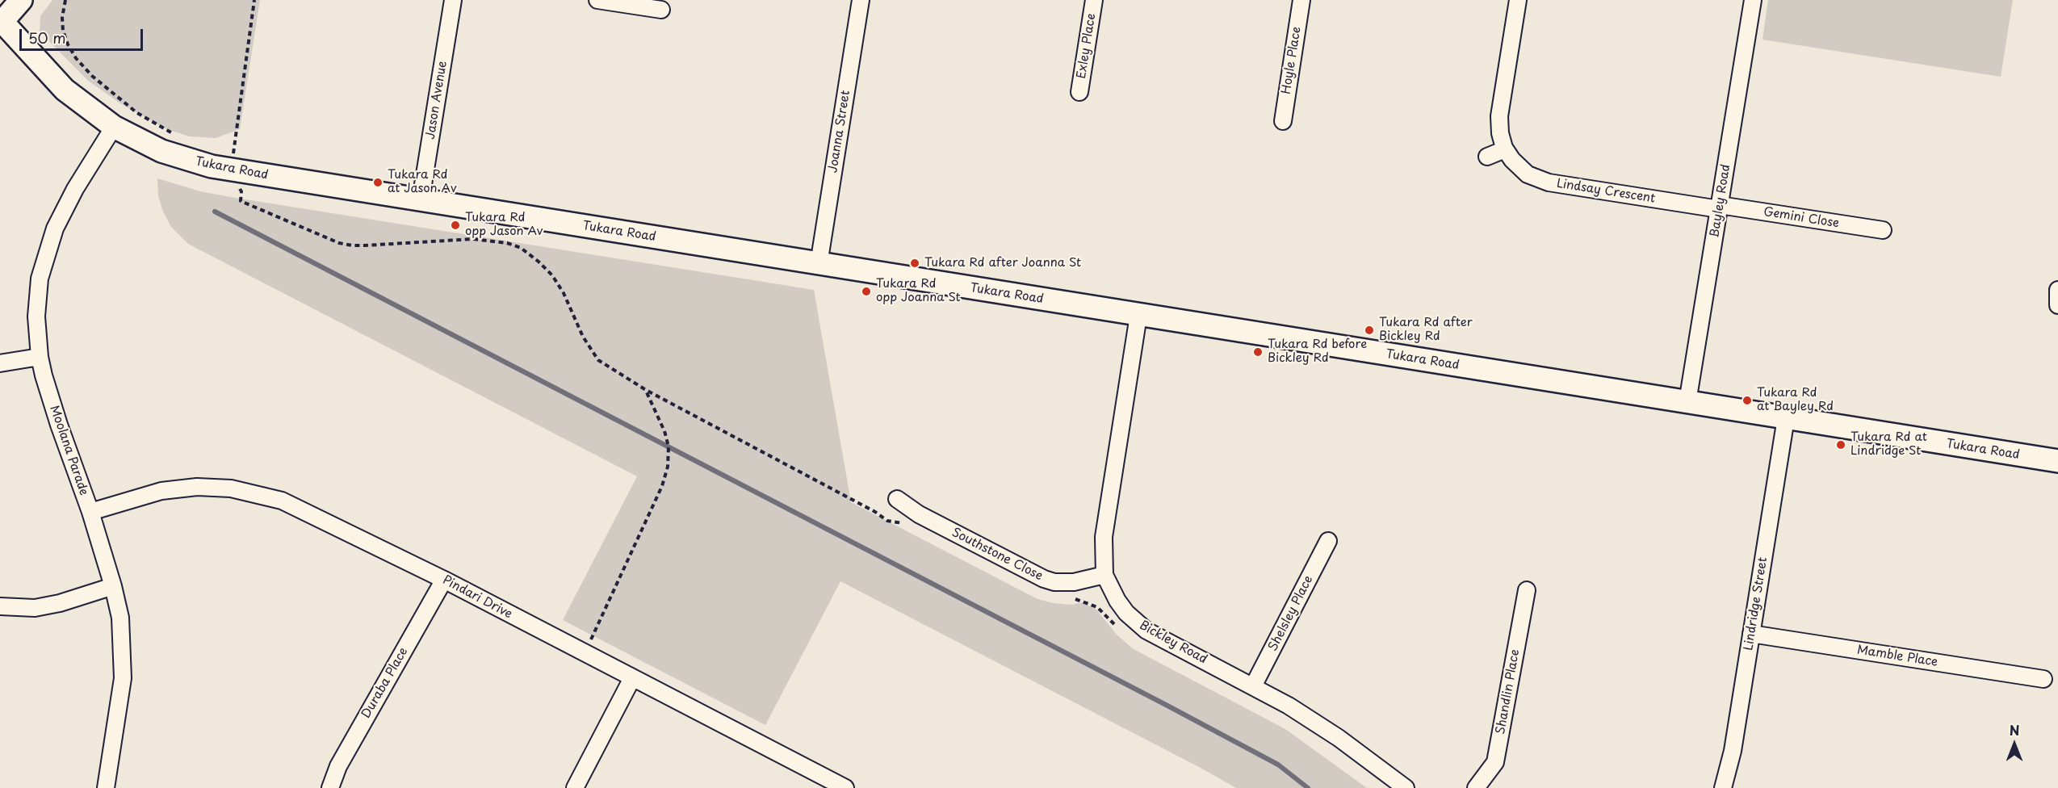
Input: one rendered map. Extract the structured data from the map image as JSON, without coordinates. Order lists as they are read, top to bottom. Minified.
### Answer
{"streets":{"street":["Exley Place","Hoyle Place","Jason Avenue","Joanna Street","Tukara Road","Lindsay Crescent","Bayley Road","Gemini Close","Moolana Parade","Southstone Close","Pindari Drive","Lindridge Street","Shelsley Place","Bickley Road","Mamble Place","Duraba Place","Shandlin Place"]},"crossings":[["Jason Avenue","Tukara Road"],["Joanna Street","Tukara Road"],["Tukara Road","Bayley Road"],["Tukara Road","Moolana Parade"],["Tukara Road","Lindridge Street"],["Tukara Road","Bickley Road"],["Lindsay Crescent","Bayley Road"],["Lindsay Crescent","Gemini Close"],["Bayley Road","Gemini Close"],["Moolana Parade","Pindari Drive"],["Southstone Close","Bickley Road"],["Pindari Drive","Duraba Place"],["Lindridge Street","Mamble Place"],["Shelsley Place","Bickley Road"]],"places":["Tukara Rd at Jason Av","Tukara Rd opp Jason Av","Tukara Rd after Joanna St","Tukara Rd opp Joanna St","Tukara Rd after Bickley Rd","Tukara Rd before Bickley Rd","Tukara Rd at Bayley Rd","Tukara Rd at Lindridge St"],"scale_bar":"50 m","north":"top"}
